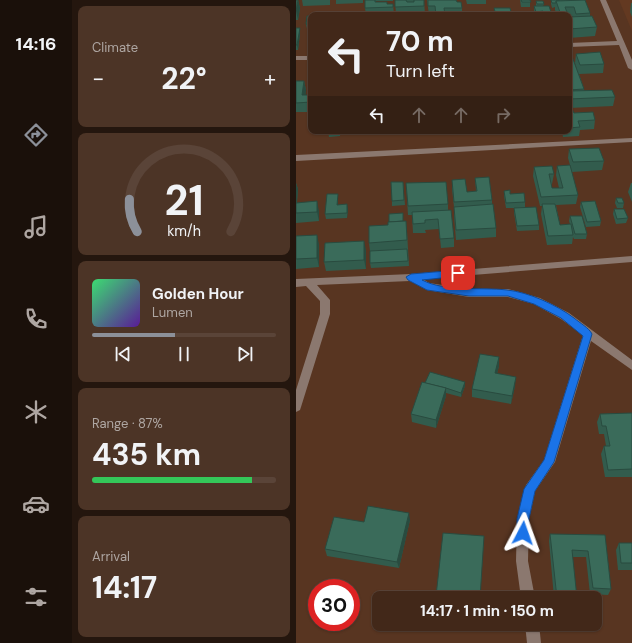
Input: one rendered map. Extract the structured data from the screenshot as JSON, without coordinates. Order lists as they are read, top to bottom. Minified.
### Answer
{"page":{"tabs":"14:16","tile":["Climate",["Range · 87%","435 km"],["Arrival","14:17"]],"turn":["70 m","Turn left"],"heat":["−","22°","+"],"song":["Golden Hour","Lumen"],"limit":"30","trip":"14:17 · 1 min · 150 m","gauge":["21","km/h"]}}
